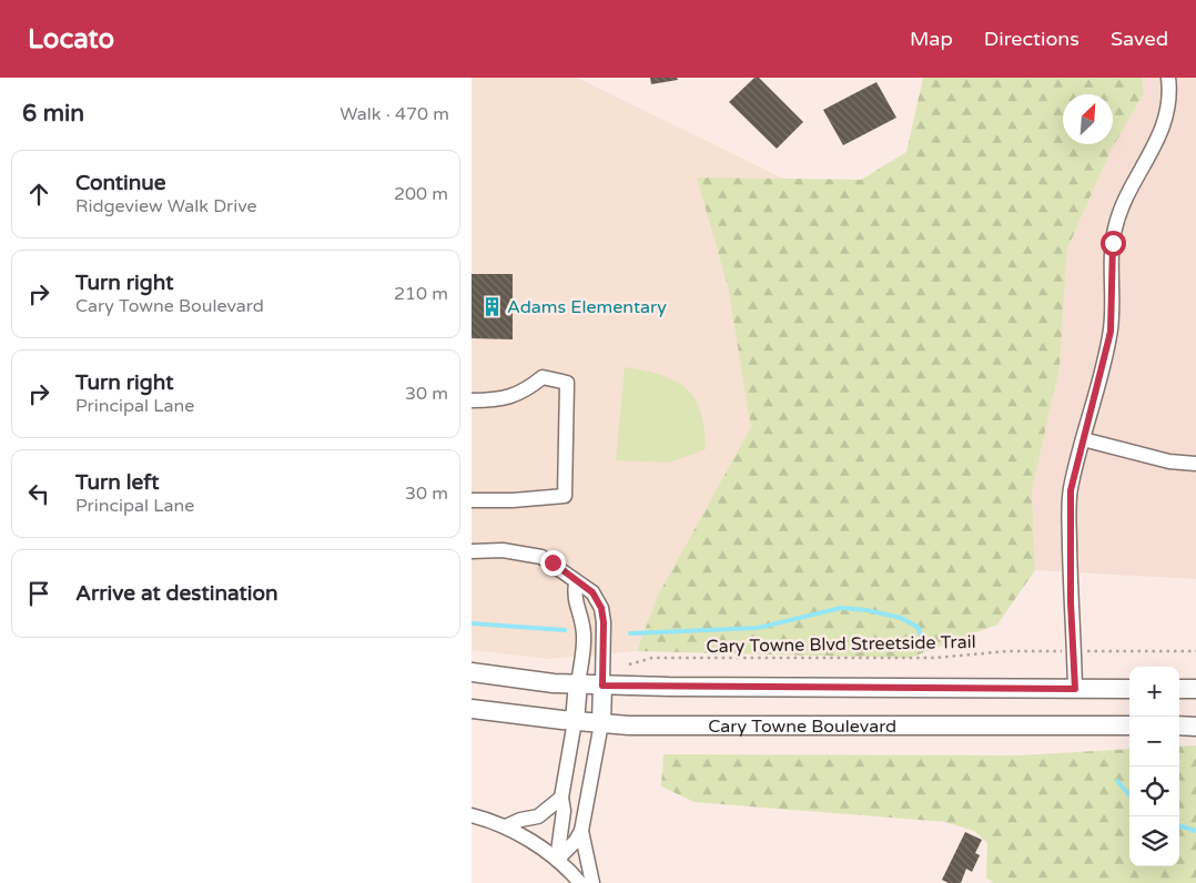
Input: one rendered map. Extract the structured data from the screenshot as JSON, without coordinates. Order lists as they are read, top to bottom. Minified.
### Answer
{"streets":{"main road":["Cary Towne Boulevard"],"path":["Cary Towne Blvd Streetside Trail"]},"places":{"building":["Adams Elementary"]},"north":"top right","page":{"header":"Locato","nav":["Map","Directions","Saved"],"heading":["6 min","Walk · 470 m"],"list":[["Continue","Ridgeview Walk Drive","200 m"],["Turn right","Cary Towne Boulevard","210 m"],["Turn right","Principal Lane","30 m"],["Turn left","Principal Lane","30 m"],"Arrive at destination"],"map_buttons":["+","−"]}}
